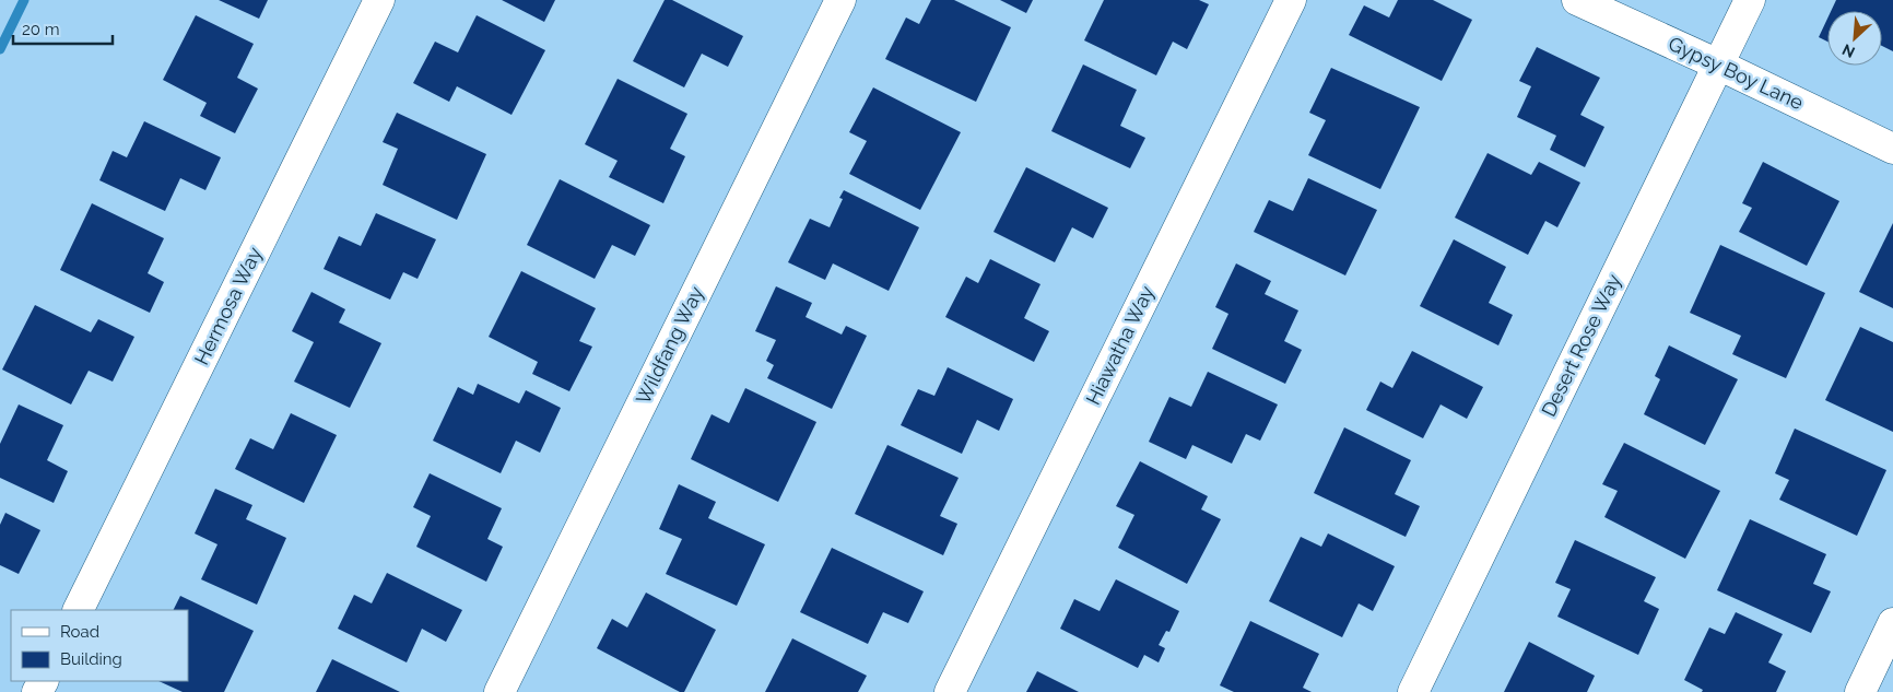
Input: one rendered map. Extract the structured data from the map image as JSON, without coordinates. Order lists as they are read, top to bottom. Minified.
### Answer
{"streets":{"street":["Gypsy Boy Lane","Hermosa Way","Wildfang Way","Hiawatha Way","Desert Rose Way"]},"crossings":[["Gypsy Boy Lane","Desert Rose Way"]],"legend":["Road","Building"],"scale_bar":"20 m","north":"bottom left"}
